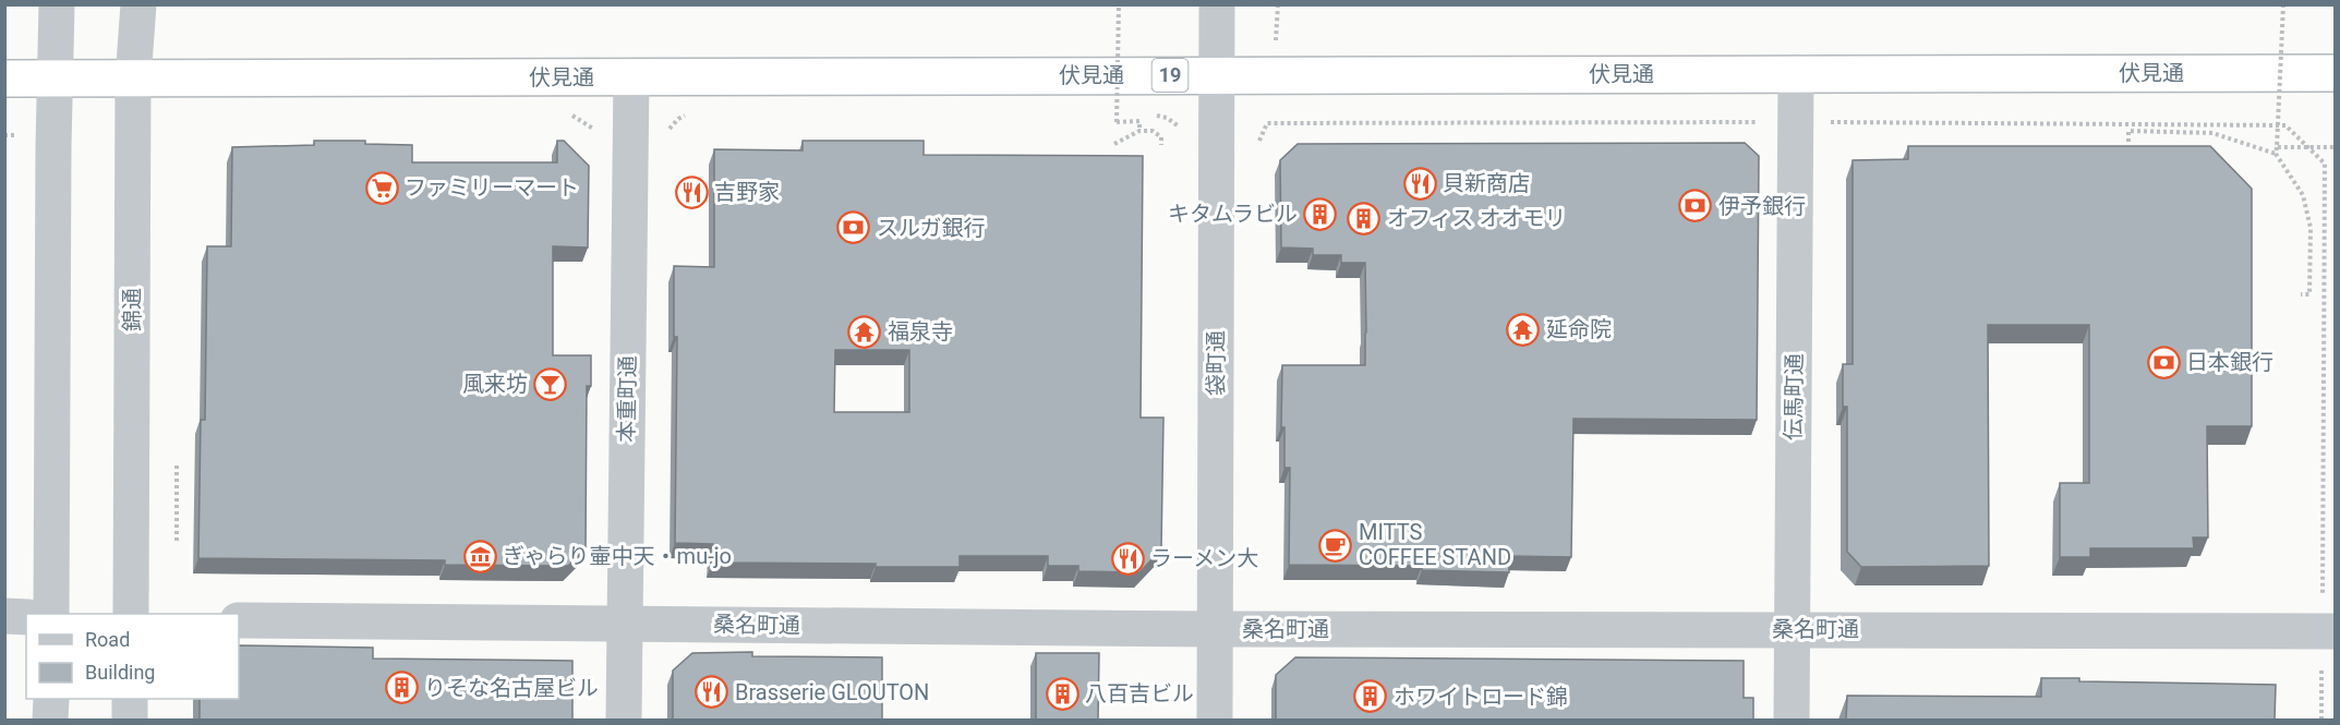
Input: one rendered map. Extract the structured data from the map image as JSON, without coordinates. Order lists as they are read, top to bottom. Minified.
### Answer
{"streets":{"highway":["伏見通","19"],"street":["錦通","袋町通","伝馬町通","本重町通","桑名町通"]},"crossings":[["伏見通","錦通"],["伏見通","袋町通"],["伏見通","伝馬町通"],["伏見通","本重町通"],["袋町通","桑名町通"],["伝馬町通","桑名町通"],["本重町通","桑名町通"]],"places":{"restaurant":["貝新商店","吉野家","ラーメン大","Brasserie GLOUTON"],"supermarket":["ファミリーマート"],"bank":["伊予銀行","スルガ銀行","日本銀行"],"building":["キタムラビル","オフィス オオモリ","りそな名古屋ビル","八百吉ビル","ホワイトロード錦"],"temple":["延命院","福泉寺"],"bar":["風来坊"],"cafe":["MITTS COFFEE STAND"],"museum":["ぎゃらり壷中天・mu-jo"]},"legend":["Road","Building"]}
